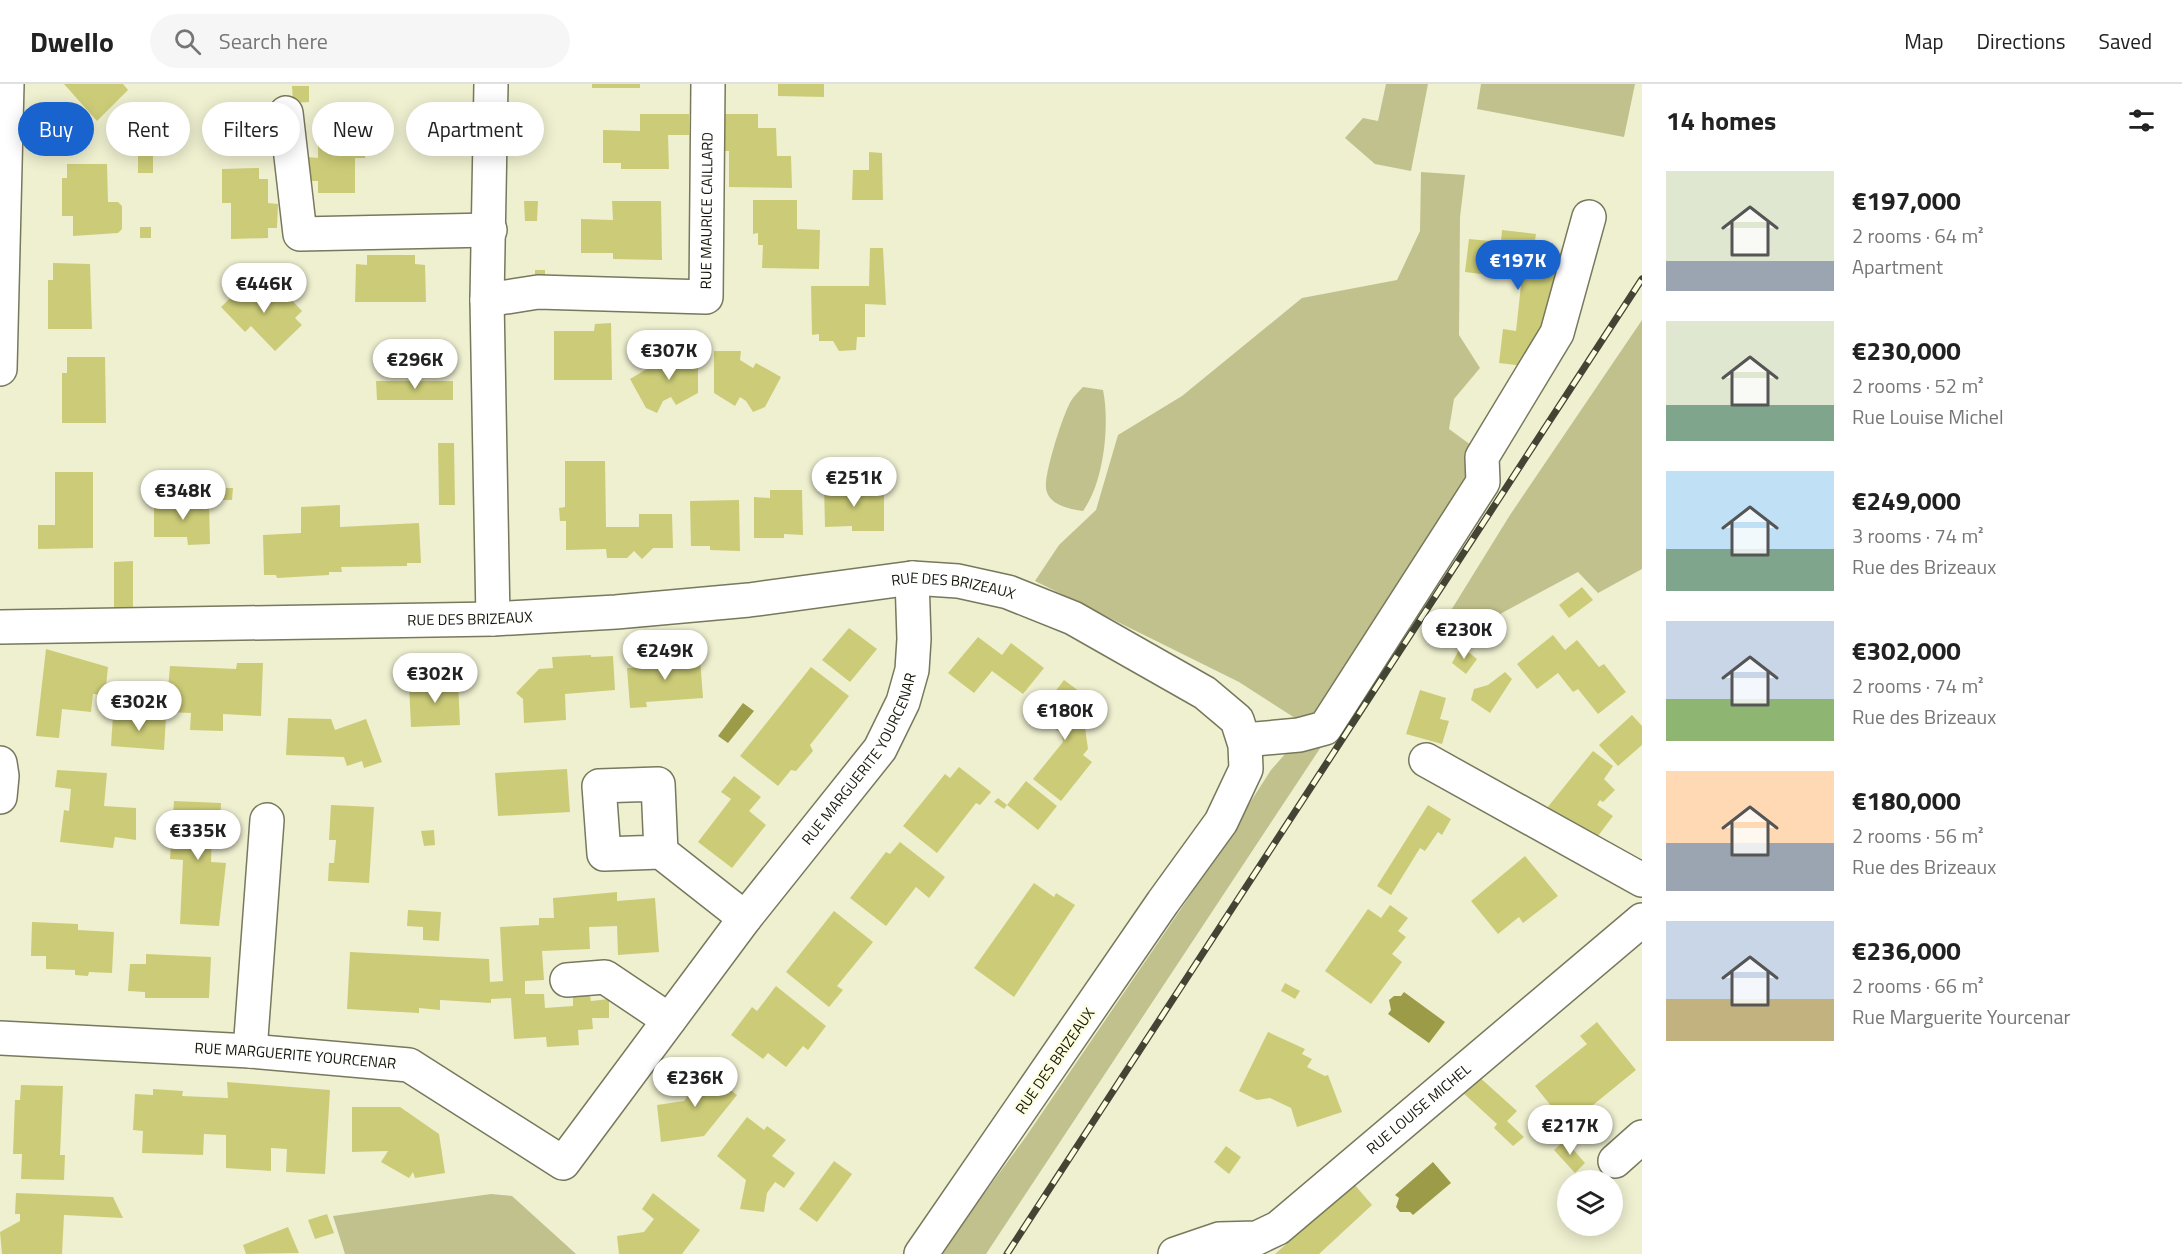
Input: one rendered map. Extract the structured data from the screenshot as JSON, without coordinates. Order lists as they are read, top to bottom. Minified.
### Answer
{"streets":{"street":["RUE MAURICE CAILLARD","RUE DES BRIZEAUX","RUE MARGUERITE YOURCENAR","RUE LOUISE MICHEL"]},"crossings":[["RUE DES BRIZEAUX","RUE MARGUERITE YOURCENAR"]],"page":{"header":"Dwello","search":"Search here","nav":["Map","Directions","Saved"],"heading":"14 homes","chip":["Buy","Rent","Filters","New","Apartment"],"list":[{"name":"€197,000","note":"2 rooms · 64 m² · Apartment"},{"name":"€230,000","note":"2 rooms · 52 m² · Rue Louise Michel"},{"name":"€249,000","note":"3 rooms · 74 m² · Rue des Brizeaux"},{"name":"€302,000","note":"2 rooms · 74 m² · Rue des Brizeaux"},{"name":"€180,000","note":"2 rooms · 56 m² · Rue des Brizeaux"},{"name":"€236,000","note":"2 rooms · 66 m² · Rue Marguerite Yourcenar"}],"price":["€197K","€446K","€307K","€296K","€251K","€348K","€230K","€249K","€302K","€302K","€180K","€335K","€236K","€217K"]}}
